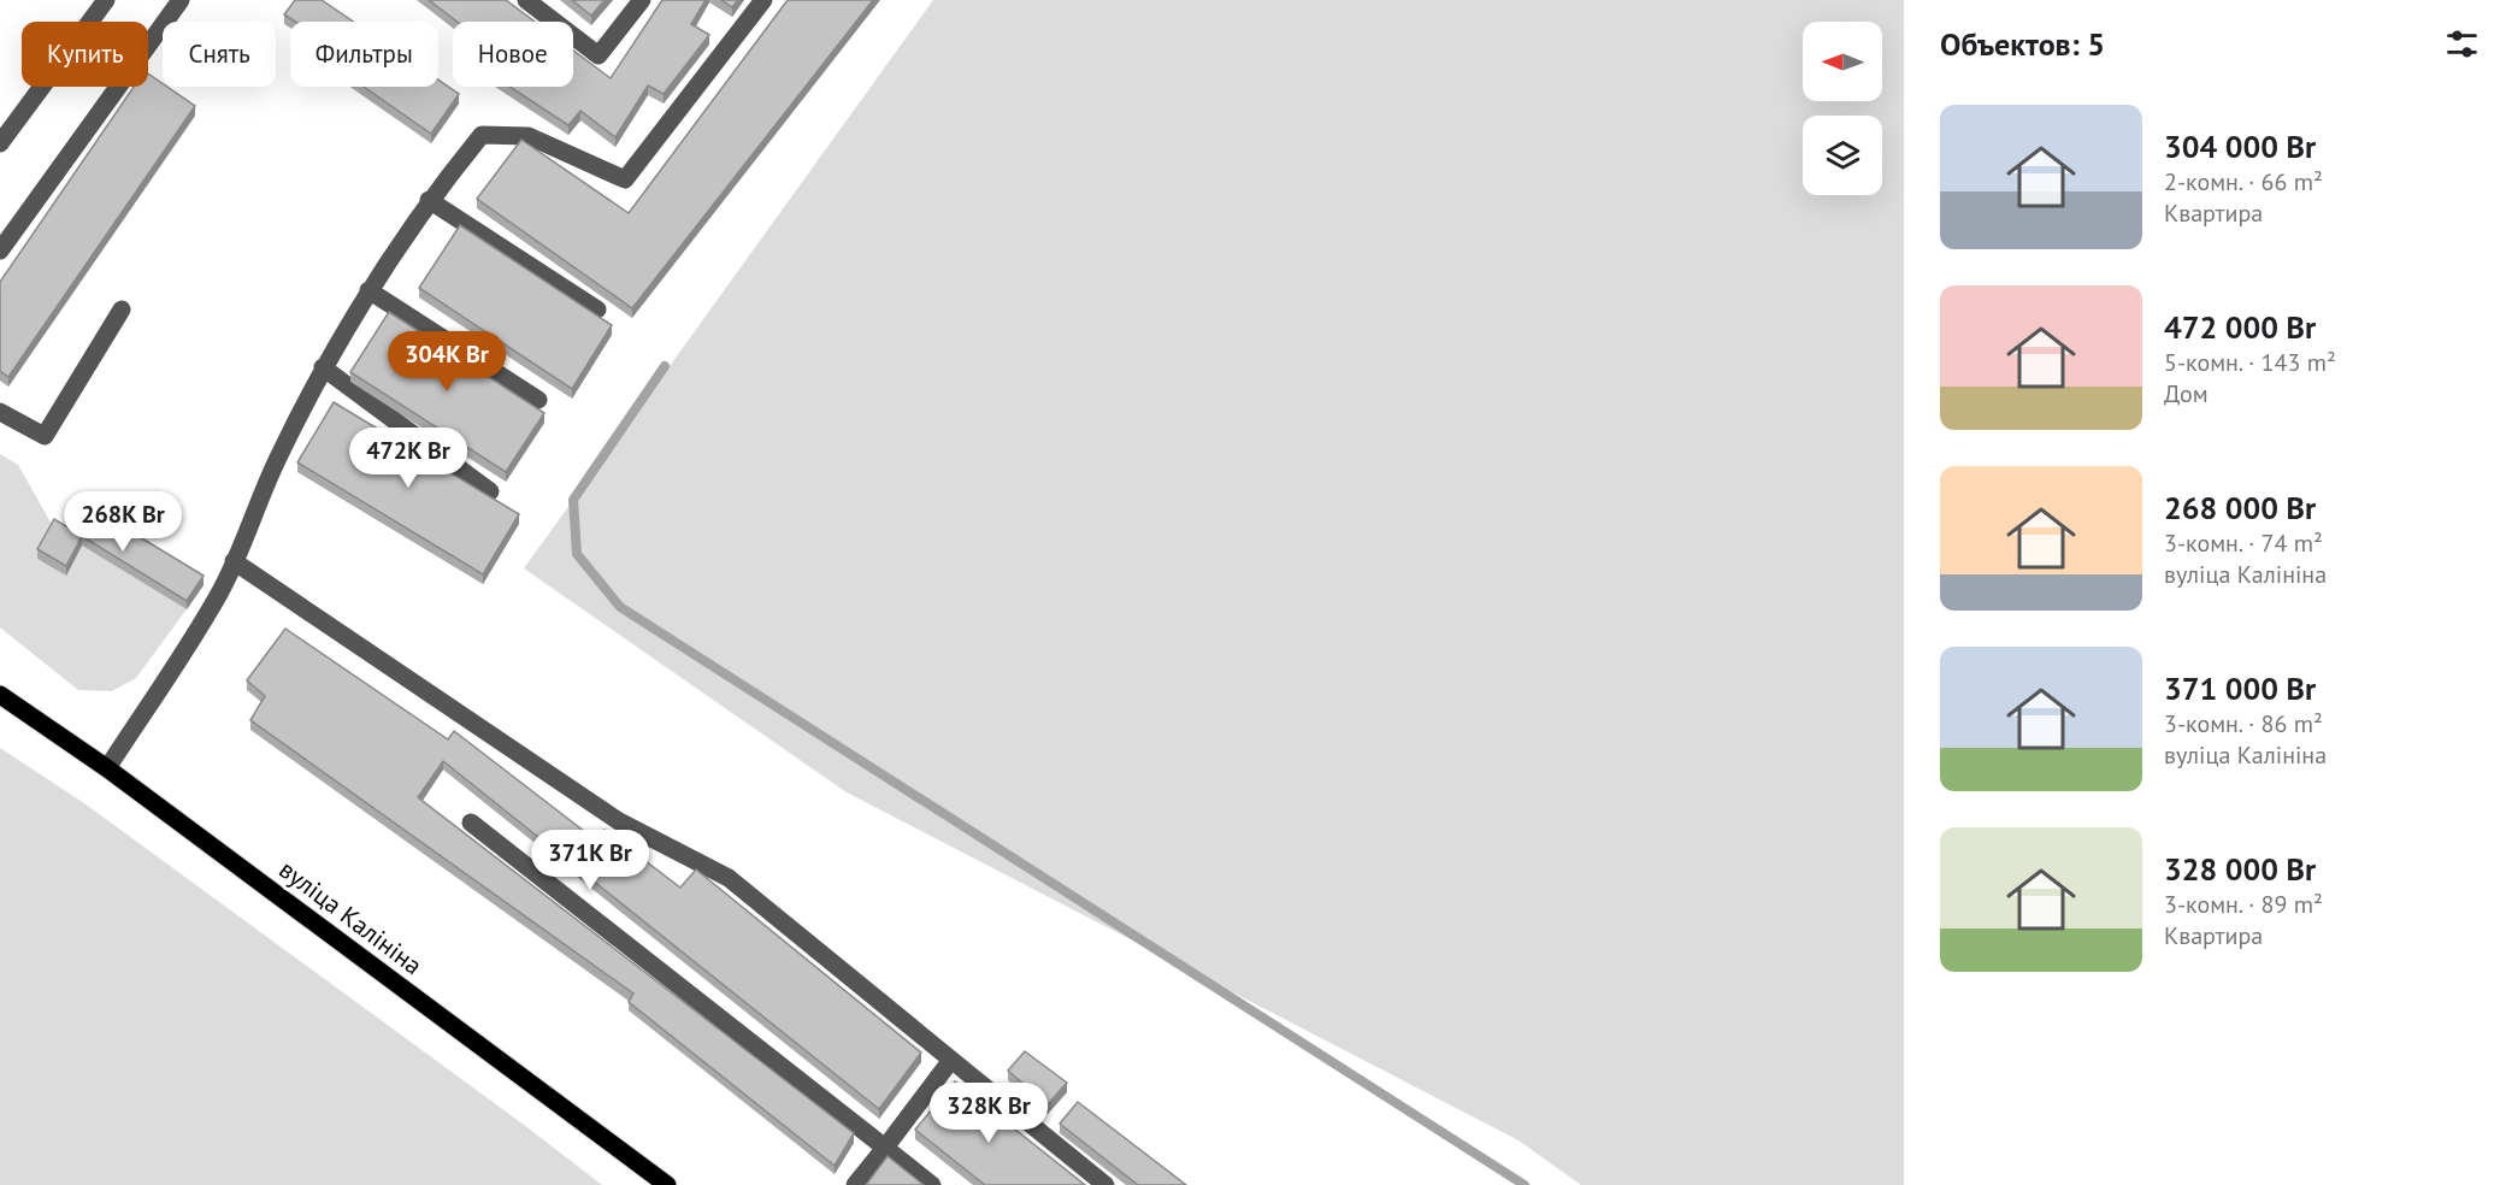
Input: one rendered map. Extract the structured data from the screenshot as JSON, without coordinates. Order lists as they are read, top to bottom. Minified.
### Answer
{"streets":{"main road":["вуліца Калініна"]},"north":"left","page":{"heading":"Объектов: 5","chip":["Купить","Снять","Фильтры","Новое"],"list":[{"name":"304 000 Br","note":"2-комн. · 66 m² · Квартира"},{"name":"472 000 Br","note":"5-комн. · 143 m² · Дом"},{"name":"268 000 Br","note":"3-комн. · 74 m² · вуліца Калініна"},{"name":"371 000 Br","note":"3-комн. · 86 m² · вуліца Калініна"},{"name":"328 000 Br","note":"3-комн. · 89 m² · Квартира"}],"price":["304K Br","472K Br","268K Br","371K Br","328K Br"]}}
